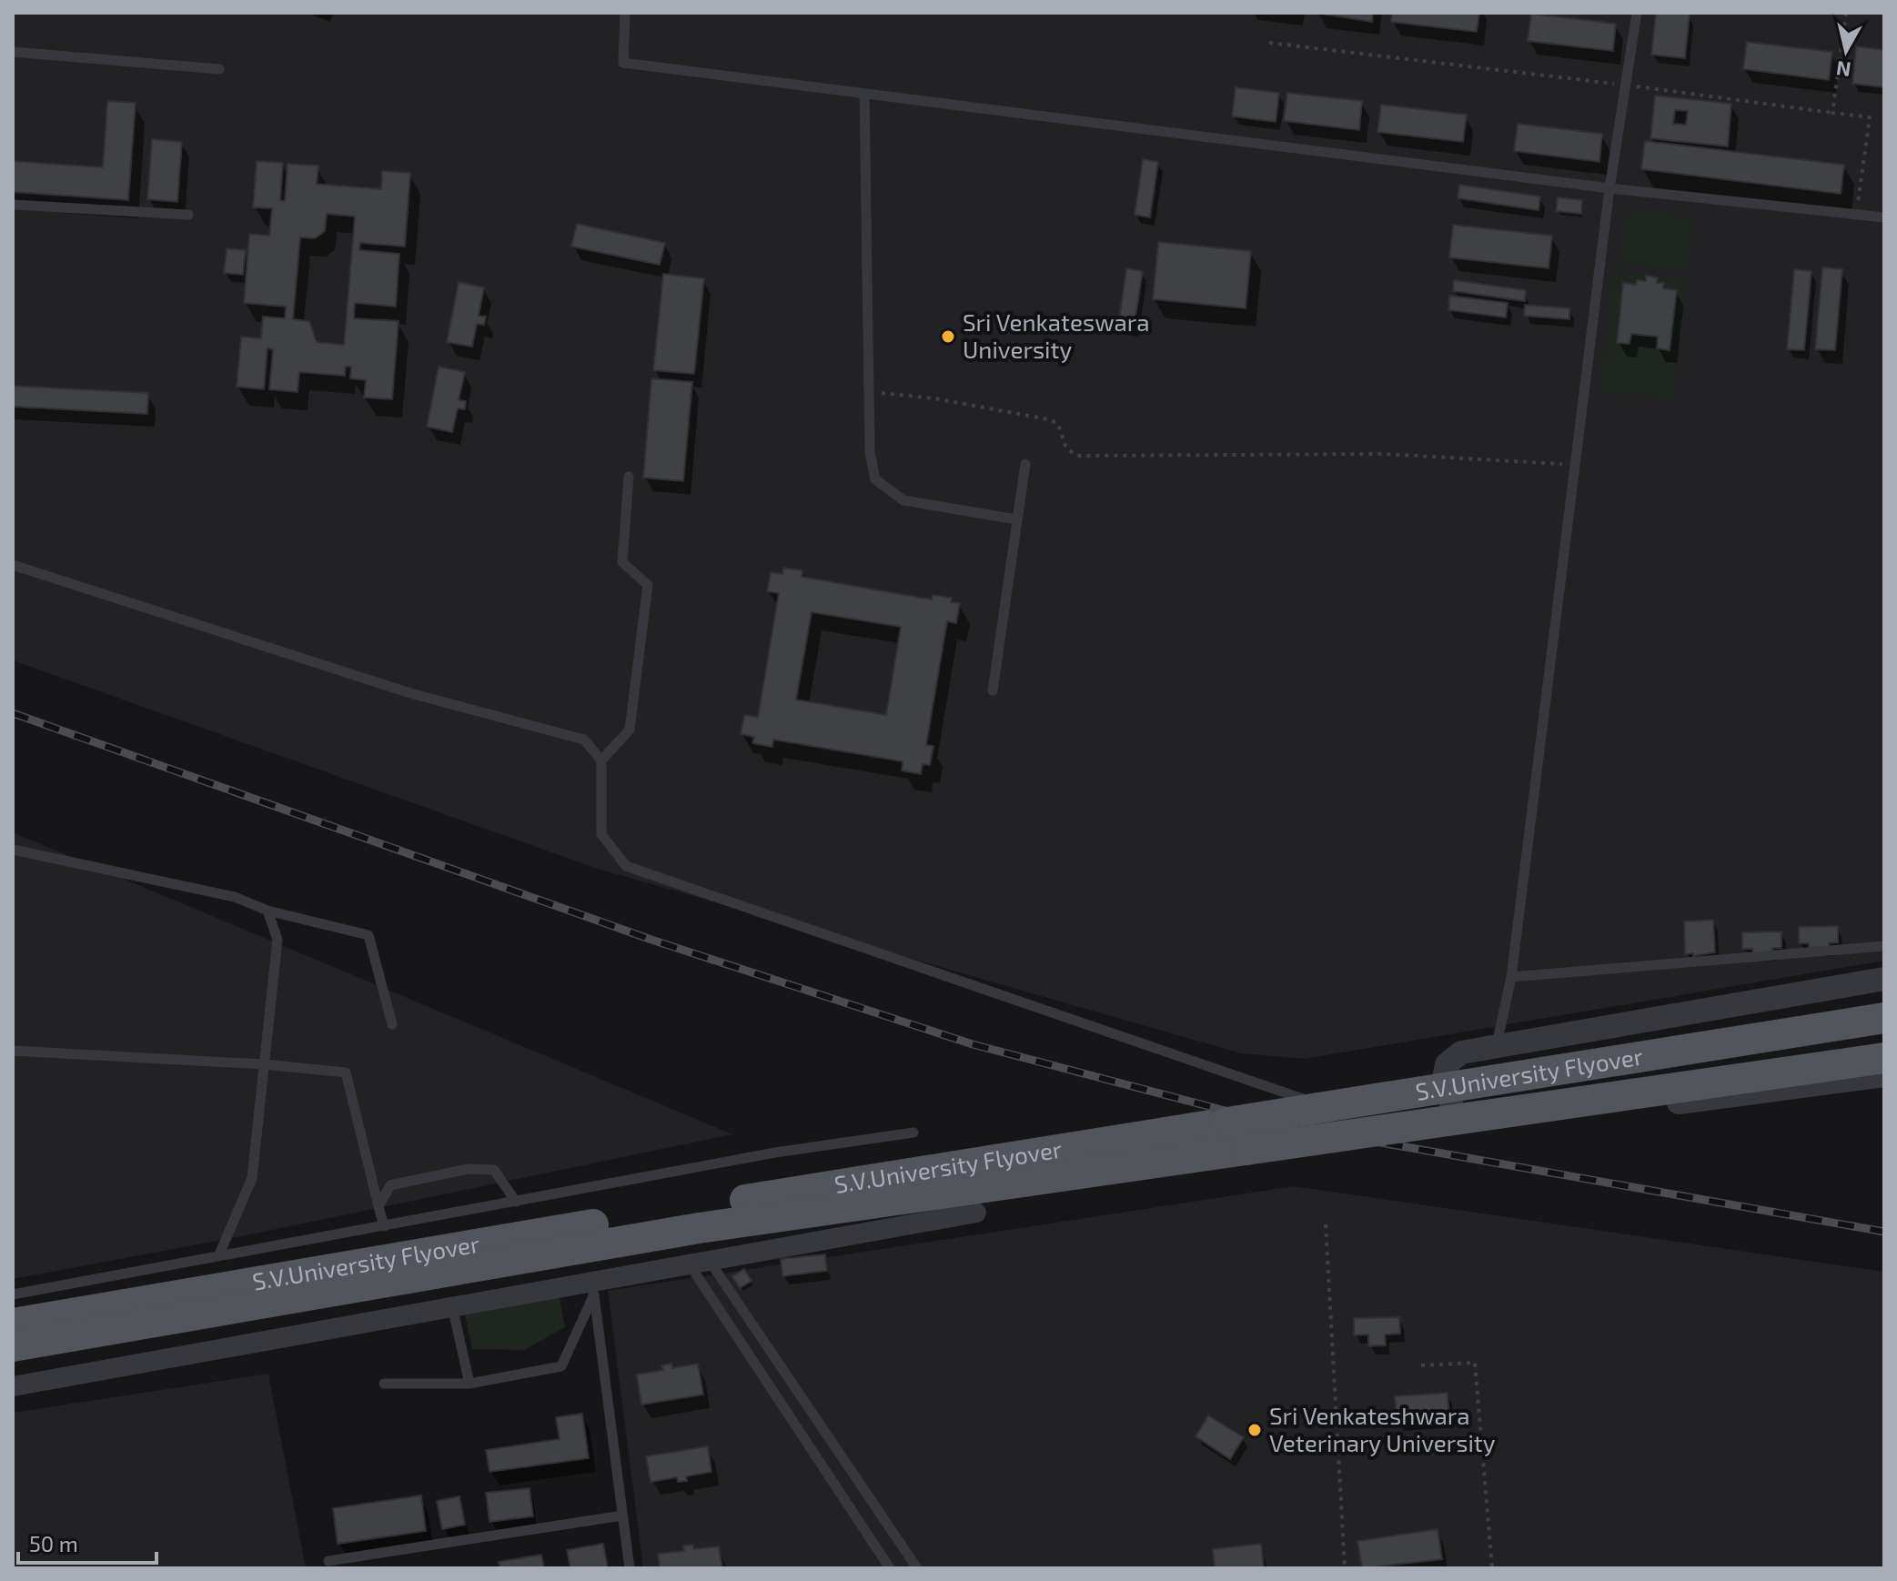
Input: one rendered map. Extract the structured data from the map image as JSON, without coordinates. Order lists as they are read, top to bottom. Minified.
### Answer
{"streets":{"main road":["S.V.University Flyover"]},"places":["Sri Venkateswara University","Sri Venkateshwara Veterinary University"],"scale_bar":"50 m","north":"bottom"}
